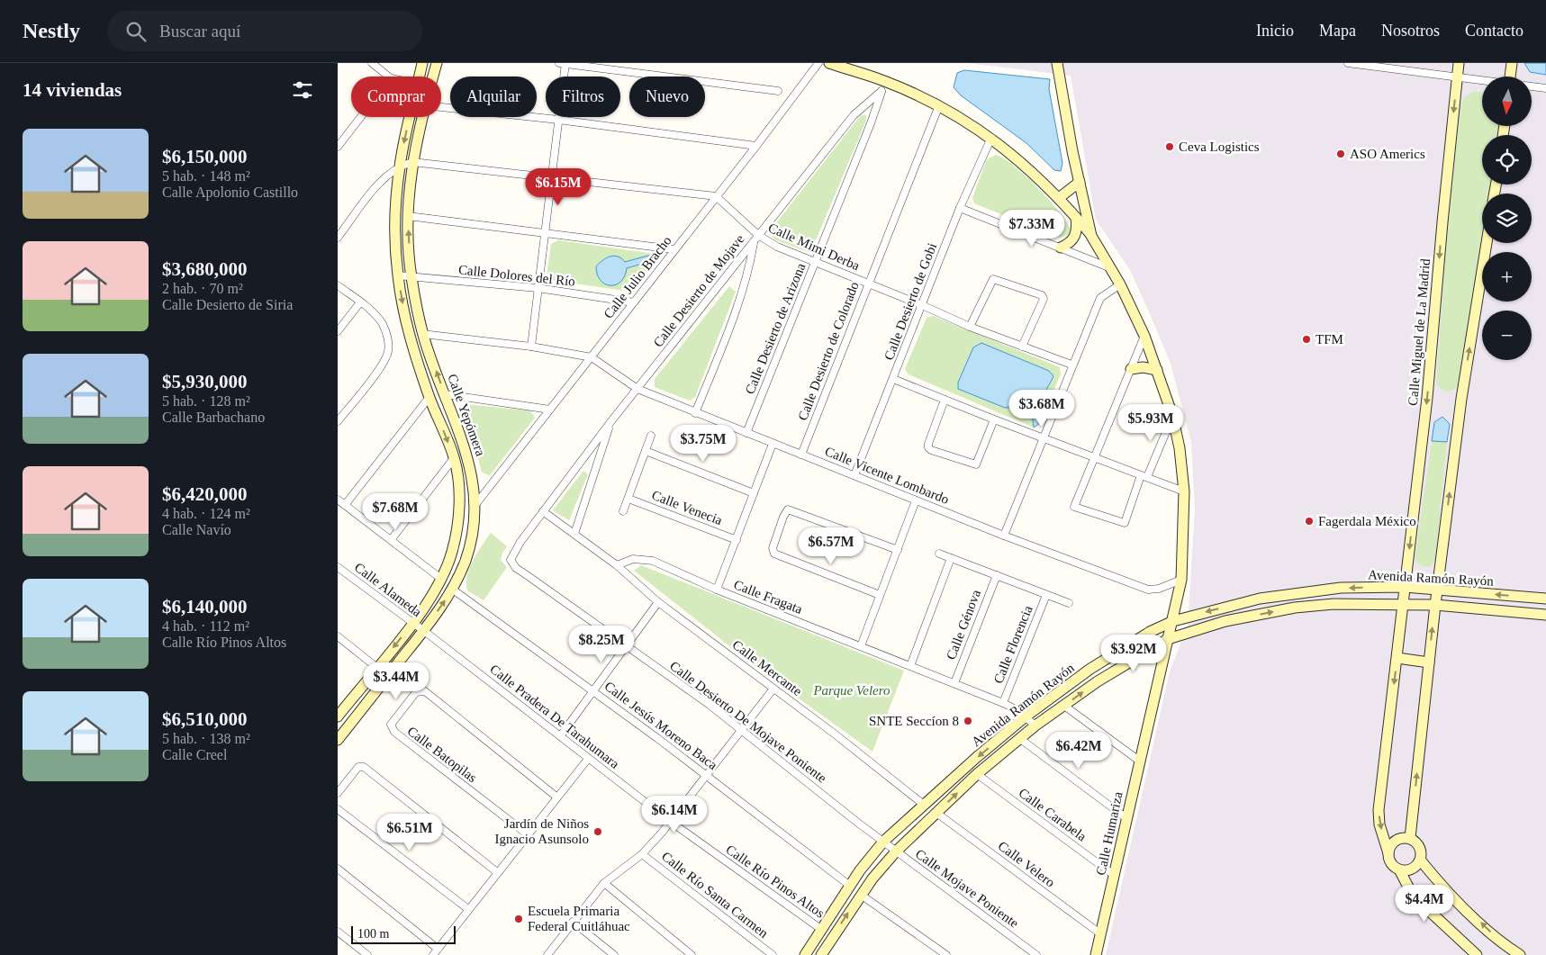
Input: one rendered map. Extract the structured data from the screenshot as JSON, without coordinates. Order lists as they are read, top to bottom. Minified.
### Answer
{"streets":{"street":["Calle Mimi Derba","Calle Dolores del Río","Calle Julio Bracho","Calle Desierto de Mojave","Calle Desierto de Gobi","Calle Desierto de Arizona","Calle Miguel de La Madrid","Calle Desierto de Colorado","Calle Yepómera","Calle Vicente Lombardo","Calle Venecia","Avenida Ramón Rayón","Calle Alameda","Calle Fragata","Calle Génova","Calle Florencia","Calle Mercante","Calle Pradera De Tarahumara","Calle Desierto De Mojave Poniente","Calle Jesús Moreno Baca","Calle Batopilas","Calle Carabela","Calle Humariza","Calle Velero","Calle Río Pinos Altos","Calle Mojave Poniente","Calle Río Santa Carmen"]},"crossings":[["Calle Mimi Derba","Calle Julio Bracho"],["Calle Mimi Derba","Calle Desierto de Mojave"],["Calle Mimi Derba","Calle Desierto de Gobi"],["Calle Mimi Derba","Calle Desierto de Arizona"],["Calle Mimi Derba","Calle Desierto de Colorado"],["Calle Dolores del Río","Calle Julio Bracho"],["Calle Dolores del Río","Calle Yepómera"],["Calle Julio Bracho","Calle Yepómera"],["Calle Julio Bracho","Calle Vicente Lombardo"],["Calle Desierto de Mojave","Calle Desierto de Arizona"],["Calle Desierto de Mojave","Calle Vicente Lombardo"],["Calle Desierto de Mojave","Calle Mercante"],["Calle Desierto de Mojave","Calle Desierto De Mojave Poniente"],["Calle Desierto de Gobi","Calle Vicente Lombardo"],["Calle Desierto de Arizona","Calle Vicente Lombardo"],["Calle Miguel de La Madrid","Avenida Ramón Rayón"],["Calle Desierto de Colorado","Calle Vicente Lombardo"],["Calle Yepómera","Calle Alameda"],["Calle Yepómera","Calle Pradera De Tarahumara"],["Calle Yepómera","Calle Jesús Moreno Baca"],["Calle Vicente Lombardo","Calle Humariza"],["Avenida Ramón Rayón","Calle Fragata"],["Avenida Ramón Rayón","Calle Mercante"],["Avenida Ramón Rayón","Calle Desierto De Mojave Poniente"],["Avenida Ramón Rayón","Calle Jesús Moreno Baca"],["Avenida Ramón Rayón","Calle Carabela"],["Avenida Ramón Rayón","Calle Humariza"],["Avenida Ramón Rayón","Calle Velero"],["Avenida Ramón Rayón","Calle Río Pinos Altos"],["Avenida Ramón Rayón","Calle Mojave Poniente"],["Calle Alameda","Calle Pradera De Tarahumara"],["Calle Fragata","Calle Génova"],["Calle Fragata","Calle Florencia"],["Calle Fragata","Calle Mercante"],["Calle Mercante","Calle Desierto De Mojave Poniente"],["Calle Pradera De Tarahumara","Calle Río Pinos Altos"],["Calle Desierto De Mojave Poniente","Calle Mojave Poniente"],["Calle Carabela","Calle Humariza"],["Calle Humariza","Calle Velero"]],"parks":["Parque Velero"],"places":["Ceva Logistics","ASO Americs","TFM","Fagerdala México","SNTE Seccíon 8","Jardín de Niños Ignacio Asunsolo","Escuela Primaria Federal Cuitláhuac"],"scale_bar":"100 m","north":"bottom","page":{"header":"Nestly","search":"Buscar aquí","nav":["Inicio","Mapa","Nosotros","Contacto"],"heading":"14 viviendas","map_buttons":["+","−"],"chip":["Comprar","Alquilar","Filtros","Nuevo"],"list":[{"name":"$6,150,000","note":"5 hab. · 148 m² · Calle Apolonio Castillo"},{"name":"$3,680,000","note":"2 hab. · 70 m² · Calle Desierto de Siria"},{"name":"$5,930,000","note":"5 hab. · 128 m² · Calle Barbachano"},{"name":"$6,420,000","note":"4 hab. · 124 m² · Calle Navío"},{"name":"$6,140,000","note":"4 hab. · 112 m² · Calle Río Pinos Altos"},{"name":"$6,510,000","note":"5 hab. · 138 m² · Calle Creel"}],"price":["$6.15M","$7.33M","$3.68M","$5.93M","$3.75M","$7.68M","$6.57M","$8.25M","$3.92M","$3.44M","$6.42M","$6.14M","$6.51M","$4.4M"],"scale":"100 m"}}
